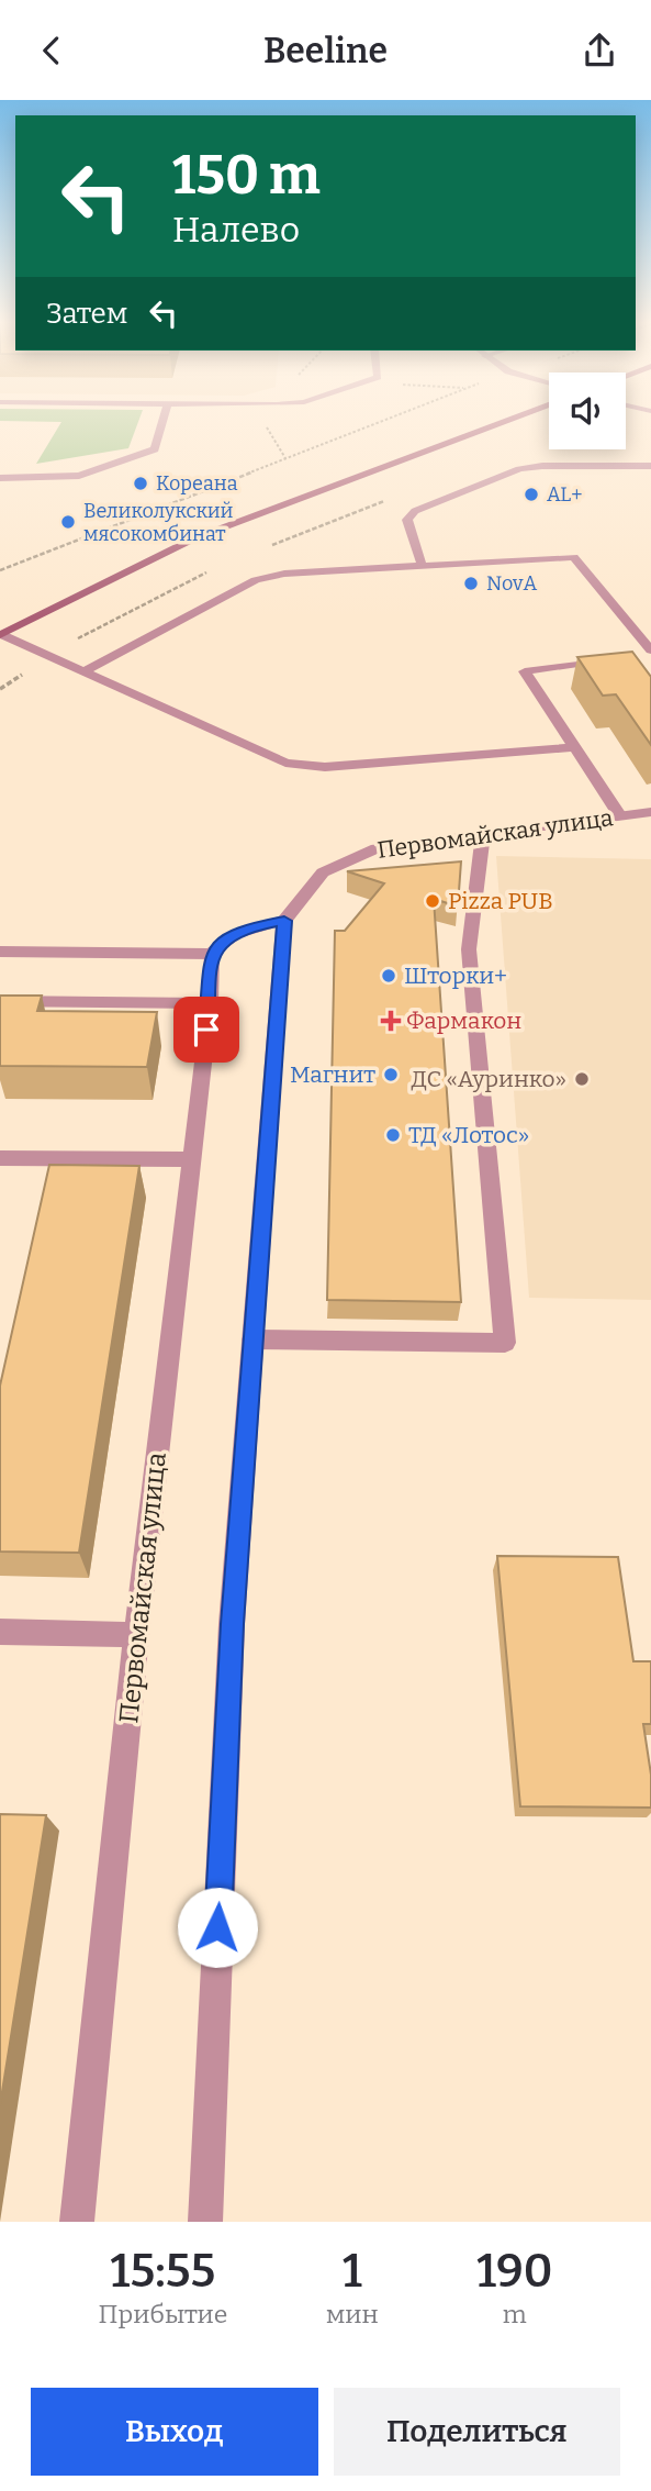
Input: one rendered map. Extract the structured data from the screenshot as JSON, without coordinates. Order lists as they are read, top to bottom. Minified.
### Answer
{"streets":{"street":["Первомайская улица"]},"places":{"other":["Кореана","AL+","Великолукский мясокомбинат","NovA","Pizza PUB","Шторки+","Магнит","ДС «Ауринко»","ТД «Лотос»"],"health":["Фармакон"]},"page":{"header":"Beeline","turn":["150 m","Налево"],"then":"Затем","eta":["15:55","Прибытие","1","мин","190","m"],"buttons":["Выход","Поделиться"]}}
